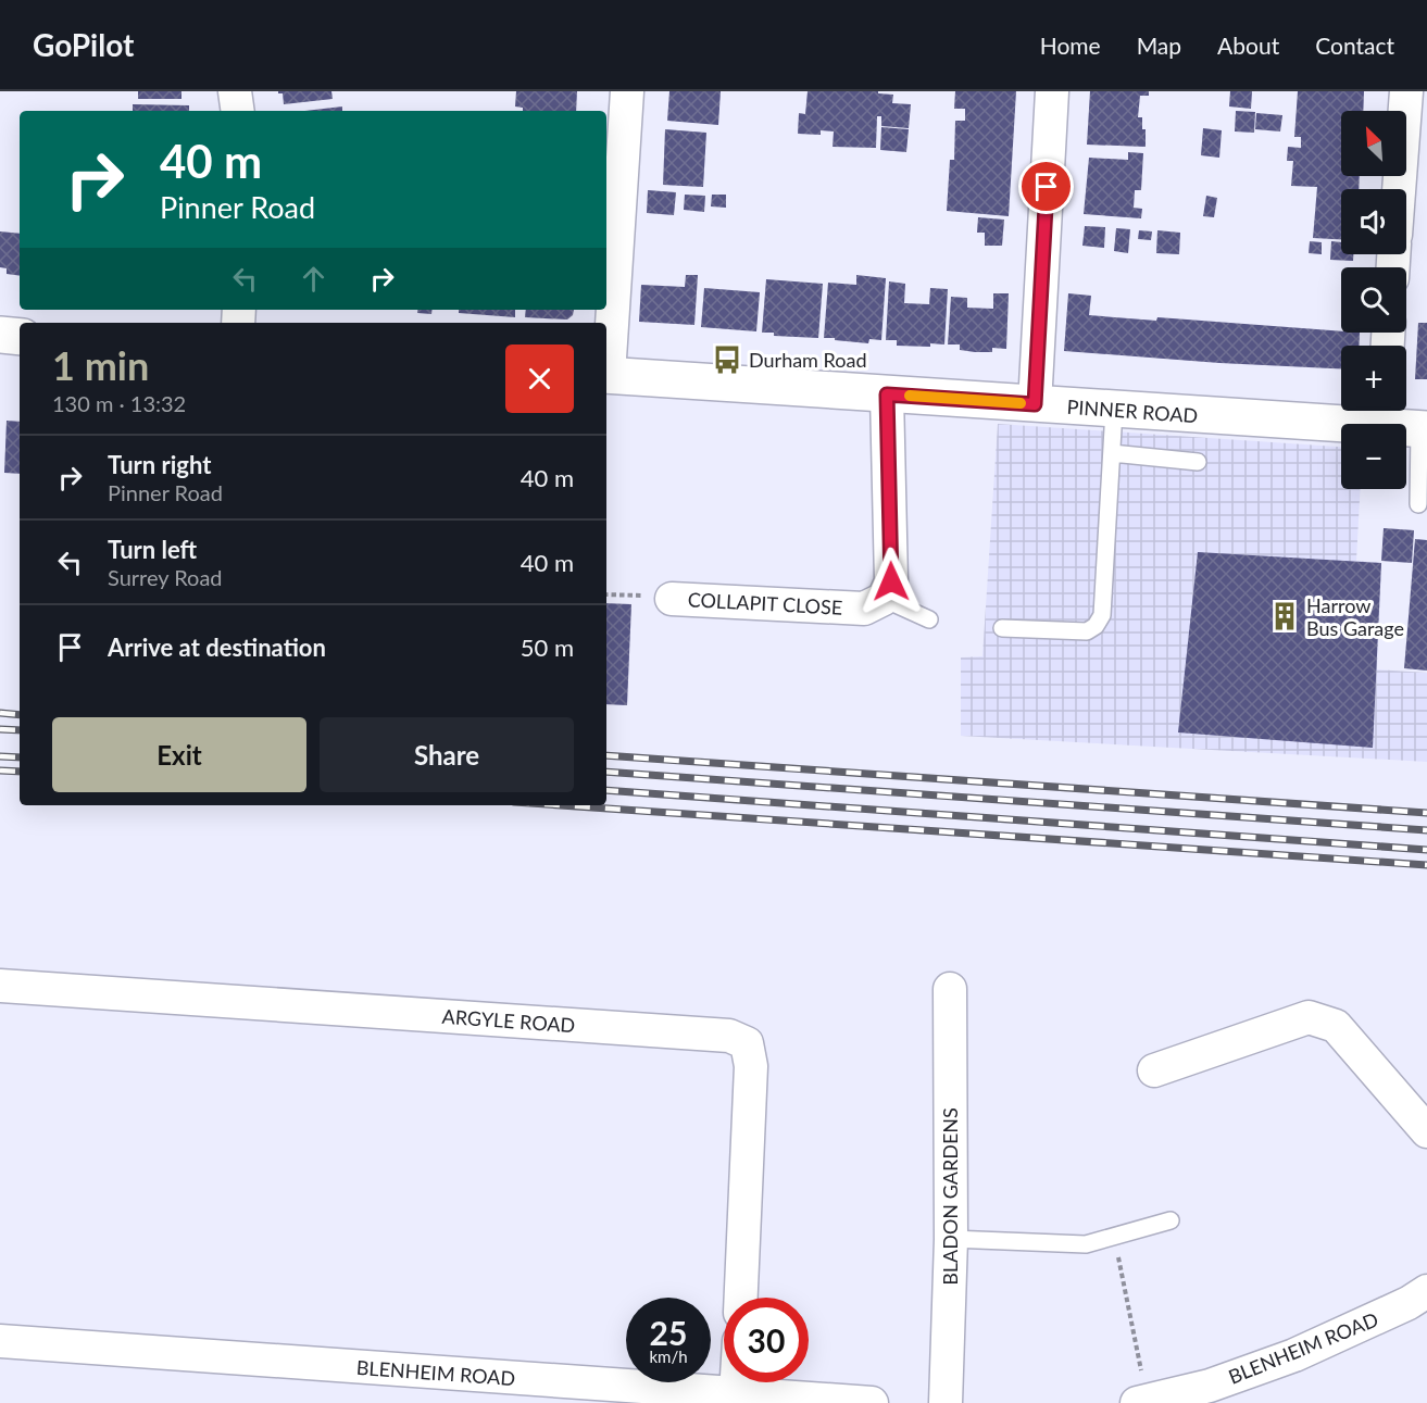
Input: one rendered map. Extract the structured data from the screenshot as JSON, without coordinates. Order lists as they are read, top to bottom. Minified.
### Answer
{"streets":{"main road":["PINNER ROAD"],"street":["COLLAPIT CLOSE","ARGYLE ROAD","BLADON GARDENS","BLENHEIM ROAD"]},"places":{"bus stop":["Durham Road"],"building":["Harrow Bus Garage"]},"north":"top left","page":{"header":"GoPilot","nav":["Home","Map","About","Contact"],"map_buttons":["+","−"],"turn":["40 m","Pinner Road"],"heading":["1 min","130 m · 13:32"],"list":[{"name":"Turn right","note":"Pinner Road","value":"40 m"},{"name":"Turn left","note":"Surrey Road","value":"40 m"},{"name":"Arrive at destination","value":"50 m"}],"buttons":["Exit","Share"],"speed":"25 km/h","limit":"30"}}
